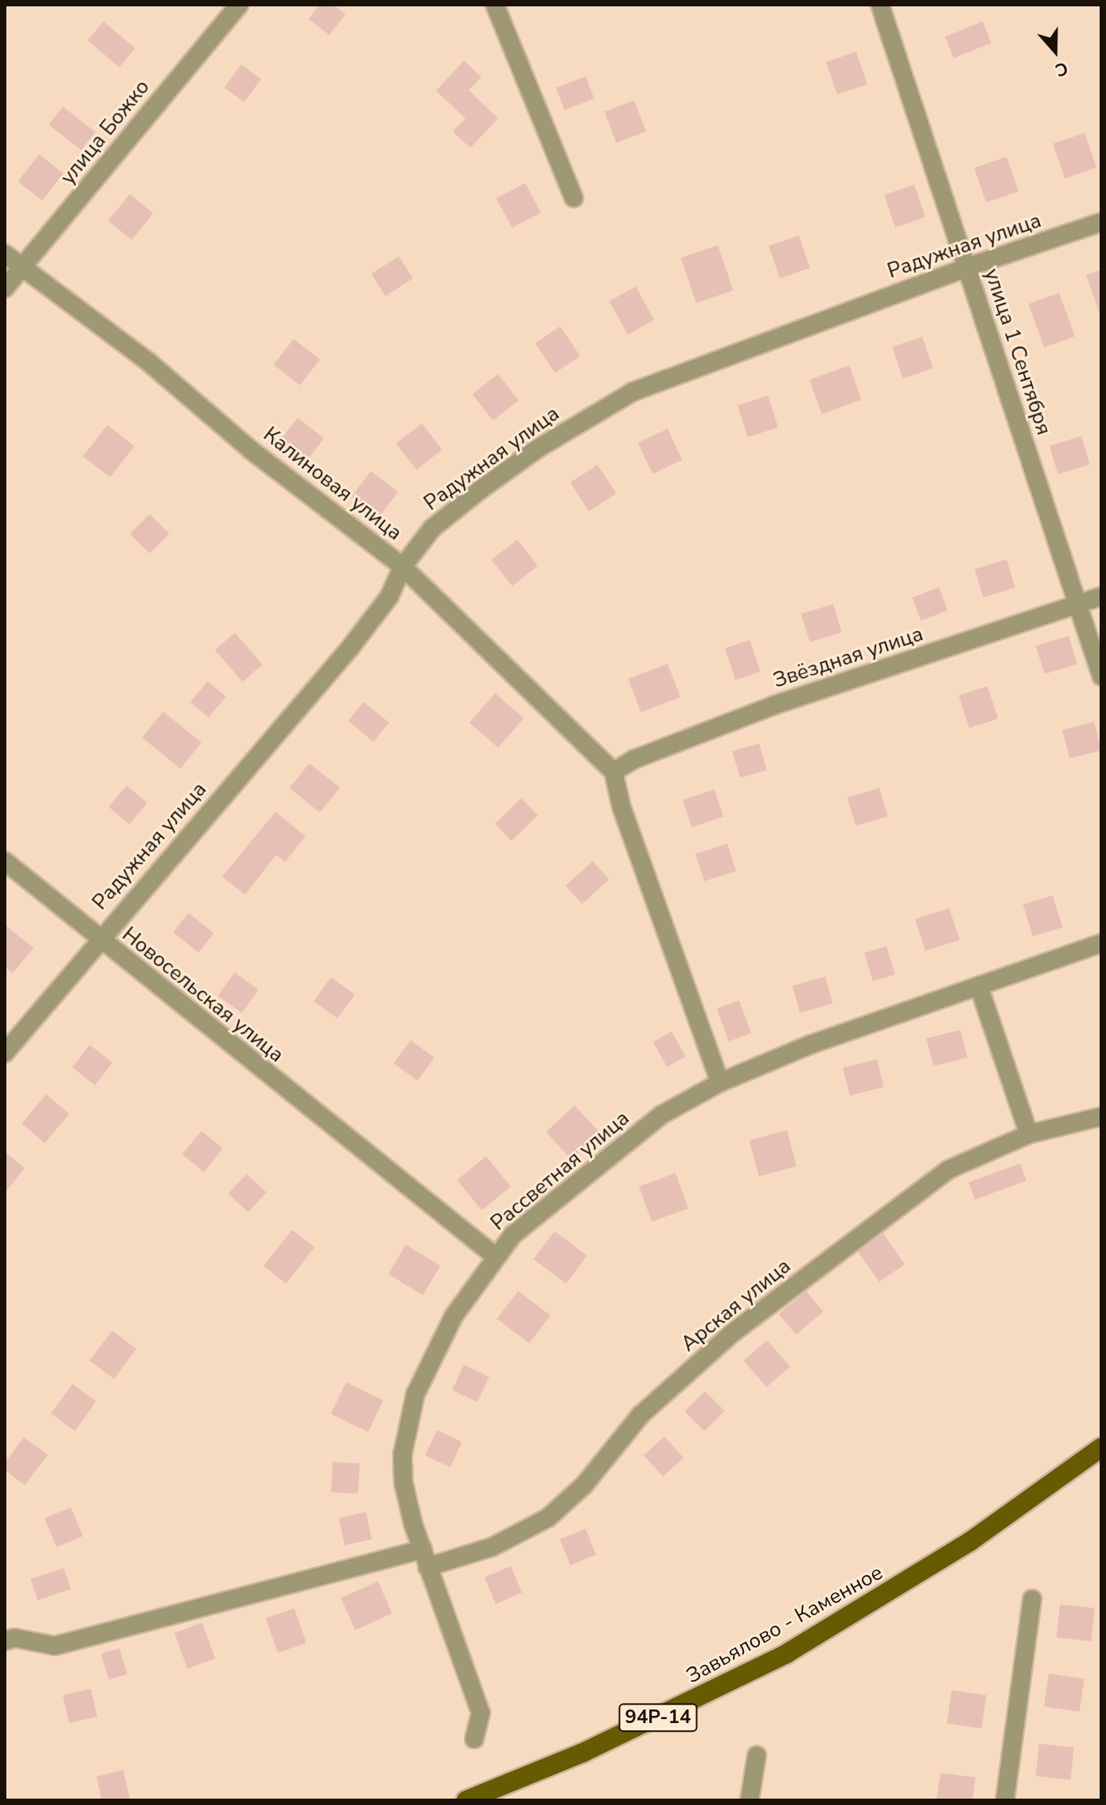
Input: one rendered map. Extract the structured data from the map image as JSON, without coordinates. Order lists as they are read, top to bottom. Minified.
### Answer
{"streets":{"main road":["Завьялово - Каменное","94Р-14"],"street":["улица Божко","Радужная улица","улица 1 Сентября","Калиновая улица","Звёздная улица","Новосельская улица","Рассветная улица","Арская улица"]},"crossings":[["улица Божко","Калиновая улица"],["Радужная улица","улица 1 Сентября"],["Радужная улица","Калиновая улица"],["Радужная улица","Новосельская улица"],["улица 1 Сентября","Звёздная улица"],["Калиновая улица","Звёздная улица"],["Новосельская улица","Рассветная улица"],["Рассветная улица","Арская улица"]],"north":"bottom"}
